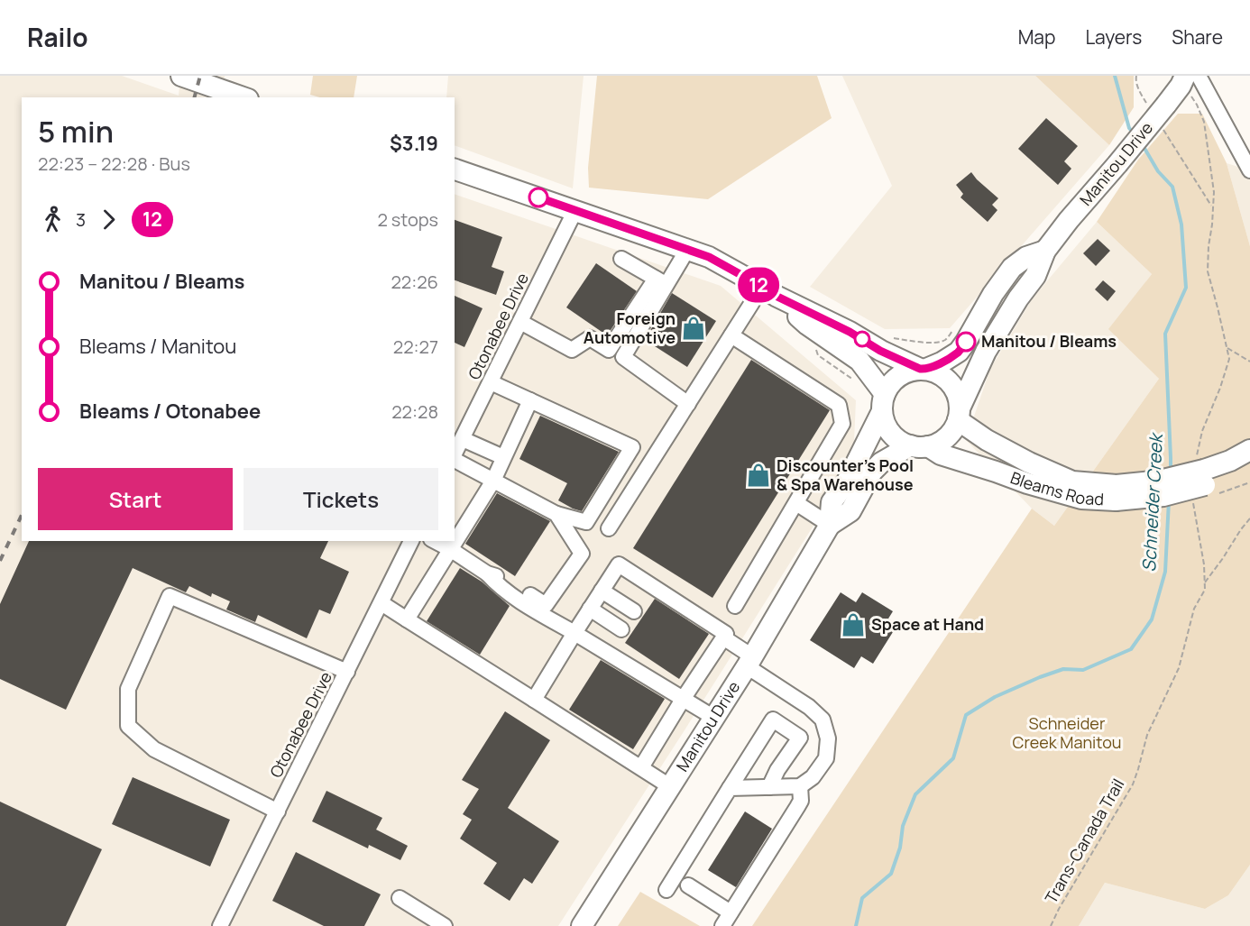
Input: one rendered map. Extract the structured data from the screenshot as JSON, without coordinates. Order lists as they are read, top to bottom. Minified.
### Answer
{"streets":{"main road":["Manitou Drive","Bleams Road"],"street":["Otonabee Drive"],"path":["Trans-Canada Trail"]},"crossings":[["Manitou Drive","Bleams Road"],["Manitou Drive","Trans-Canada Trail"],["Bleams Road","Trans-Canada Trail"]],"water":["Schneider Creek"],"parks":["Schneider Creek Manitou"],"places":{"shop":["Foreign Automotive","Discounter's Pool & Spa Warehouse","Space at Hand"],"other":["Manitou / Bleams"]},"lines":["bus line 12"],"page":{"header":"Railo","nav":["Map","Layers","Share"],"on_map":"12","heading":["5 min","22:23 – 22:28 · Bus","$3.19"],"legs":["3","12","2 stops"],"list":[{"name":"Manitou / Bleams","value":"22:26"},{"name":"Bleams / Manitou","value":"22:27"},{"name":"Bleams / Otonabee","value":"22:28"}],"buttons":["Start","Tickets"]}}
